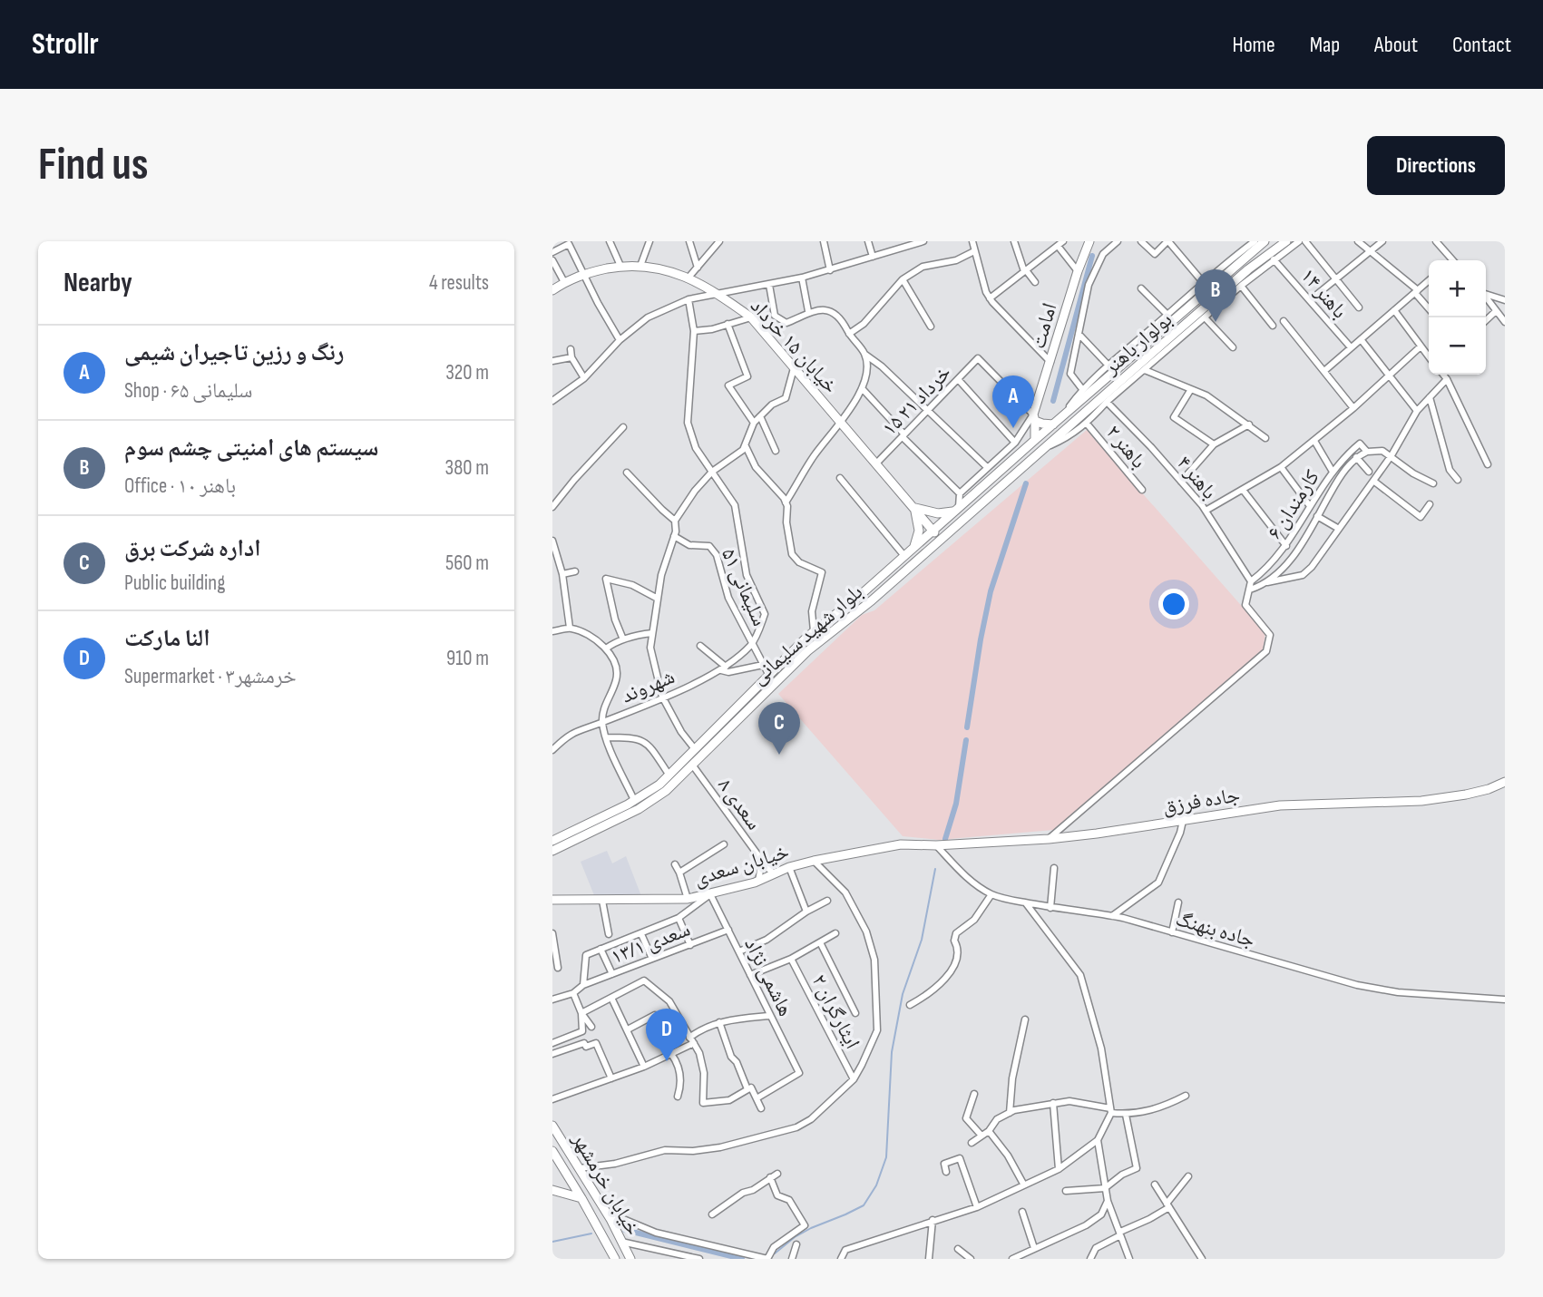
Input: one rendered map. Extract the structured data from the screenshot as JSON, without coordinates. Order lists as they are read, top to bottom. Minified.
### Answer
{"streets":{"main road":["امامت","بولوار باهنر","خیابان ۱۵ خرداد","بلوار شهید سلیمانی","جاده فرزق","خیابان سعدی","خیابان خرمشهر"],"street":["باهنر ۱۴","۱۵ خرداد ۲١","باهنر ۲","باهنر ۴","کارمندان ۶","سلیمانی ۵۱","شهروند","سعدی ۸","جاده بنهنگ","سعدی ۱۳/۱","هاشمی نژاد","ایثارگران ۲"]},"crossings":[["امامت","بولوار باهنر"],["امامت","۱۵ خرداد ۲١"],["امامت","بلوار شهید سلیمانی"],["بولوار باهنر","بلوار شهید سلیمانی"],["خیابان ۱۵ خرداد","۱۵ خرداد ۲١"],["خیابان ۱۵ خرداد","بلوار شهید سلیمانی"],["باهنر ۴","کارمندان ۶"],["سلیمانی ۵۱","بلوار شهید سلیمانی"],["سلیمانی ۵۱","شهروند"],["بلوار شهید سلیمانی","سعدی ۸"],["جاده فرزق","خیابان سعدی"],["جاده فرزق","جاده بنهنگ"],["سعدی ۸","خیابان سعدی"],["خیابان سعدی","هاشمی نژاد"],["سعدی ۱۳/۱","هاشمی نژاد"]],"page":{"header":"Strollr","nav":["Home","Map","About","Contact"],"buttons":"Directions","title":"Find us","heading":["Nearby","4 results"],"map_buttons":["+","−"],"pins":["B","A","C","D"],"list":[{"mark":"A","name":"رنگ و رزین تاجیران شیمی","note":"Shop · سلیمانی ۶۵","value":"320 m"},{"mark":"B","name":"سیستم های امنیتی چشم سوم","note":"Office · باهنر ۱۰","value":"380 m"},{"mark":"C","name":"اداره شرکت برق","note":"Public building","value":"560 m"},{"mark":"D","name":"النا مارکت","note":"Supermarket · خرمشهر۳","value":"910 m"}]}}
